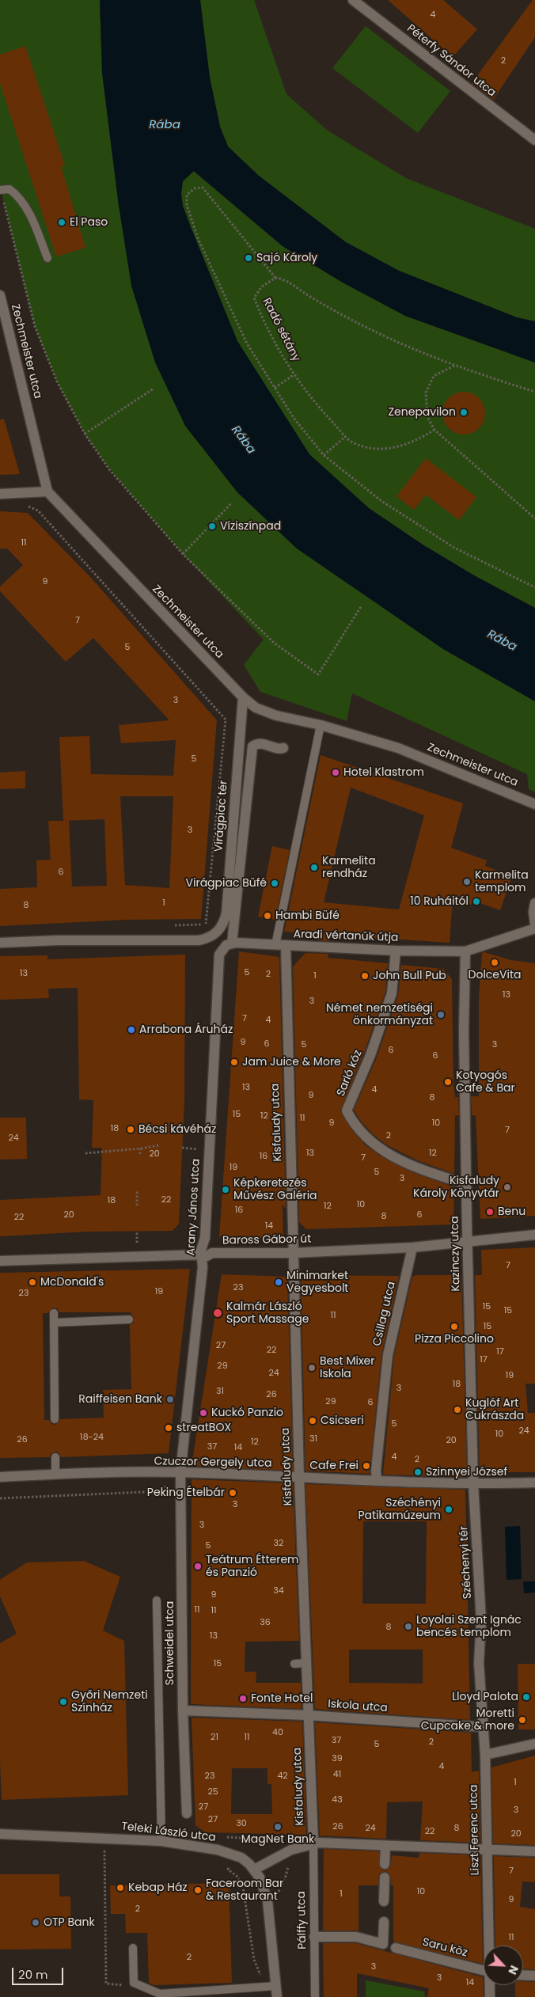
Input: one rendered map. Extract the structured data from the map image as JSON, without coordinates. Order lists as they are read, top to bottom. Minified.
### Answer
{"streets":{"street":["Péterfy Sándor utca","Zechmeister utca","Virágpiac tér","Aradi vértanúk útja","Sarló köz","Kisfaludy utca","Arany János utca","Baross Gábor út","Kazinczy utca","Csillag utca","Czuczor Gergely utca","Széchenyi tér","Schweidel utca","Iskola utca","Liszt Ferenc utca","Teleki László utca","Saru köz"],"lane":["Pálffy utca"],"path":["Radó sétány"]},"crossings":[["Zechmeister utca","Virágpiac tér"],["Aradi vértanúk útja","Sarló köz"],["Aradi vértanúk útja","Kisfaludy utca"],["Aradi vértanúk útja","Arany János utca"],["Aradi vértanúk útja","Kazinczy utca"],["Sarló köz","Kazinczy utca"],["Kisfaludy utca","Baross Gábor út"],["Kisfaludy utca","Czuczor Gergely utca"],["Kisfaludy utca","Iskola utca"],["Kisfaludy utca","Pálffy utca"],["Arany János utca","Baross Gábor út"],["Arany János utca","Czuczor Gergely utca"],["Arany János utca","Schweidel utca"],["Baross Gábor út","Kazinczy utca"],["Baross Gábor út","Csillag utca"],["Kazinczy utca","Czuczor Gergely utca"],["Kazinczy utca","Széchenyi tér"],["Csillag utca","Czuczor Gergely utca"],["Czuczor Gergely utca","Széchenyi tér"],["Czuczor Gergely utca","Schweidel utca"],["Széchenyi tér","Liszt Ferenc utca"],["Schweidel utca","Iskola utca"],["Schweidel utca","Teleki László utca"],["Iskola utca","Liszt Ferenc utca"]],"water":["Rába"],"places":["El Paso","Sajó Károly","Zenepavilon","Víziszínpad","Hotel Klastrom","Karmelita rendház","Karmelita templom","Virágpiac Büfé","10 Ruháitól","Hambi Büfé","DolceVita","John Bull Pub","Német nemzetiségi önkormányzat","Arrabona Áruház","Jam Juice & More","Kotyogós Cafe & Bar","Bécsi kávéház","Kisfaludy Károly Könyvtár","Képkeretezés Művész Galéria","Benu","McDonald's","Minimarket Vegyesbolt","Kalmár László Sport Massage","Pizza Piccolino","Best Mixer Iskola","Raiffeisen Bank","Kuglóf Art Cukrászda","Kuckó Panzio","Csicseri","streatBOX","Cafe Frei","Szinnyei József","Peking Ételbár","Széchényi Patikamúzeum","Teátrum Étterem és Panzió","Loyolai Szent Ignác bencés templom","Lloyd Palota","Fonte Hotel","Győri Nemzeti Színház","Moretti Cupcake & more","MagNet Bank","Kebap Ház","Faceroom Bar & Restaurant","OTP Bank"],"house_numbers":["4","2","11","9","7","5","3","5","3","6","1","8","5","13","2","1","13","3","7","4","9","6","5","3","6","6","13","4","9","8","15","12","11","9","10","18","7","2","24","13","12","20","16","7","19","5","3","22","18","10","12","16","20","6","8","22","14","7","23","19","23","15","15","11","15","27","22","17","17","29","24","19","18","3","31","26","29","6","5","24","10","18-24","31","26","20","12","37","14","4","2","3","3","32","5","34","9","11","11","36","8","13","15","40","21","11","37","2","5","39","4","41","23","42","1","25","43","27","3","27","30","26","24","8","22","20","7","10","1","9","2","11","2","3","3","14"],"scale_bar":"20 m","north":"bottom right"}
